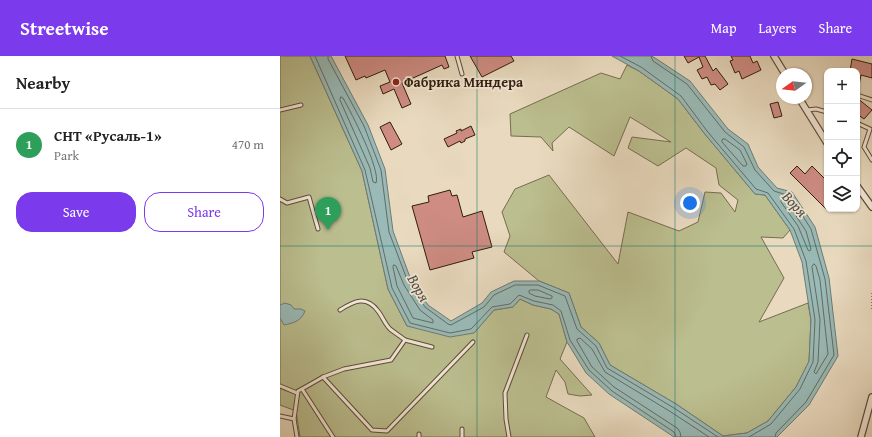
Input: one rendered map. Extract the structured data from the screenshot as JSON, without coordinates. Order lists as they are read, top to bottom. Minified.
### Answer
{"water":["Воря"],"places":["Фабрика Миндера"],"north":"left","page":{"header":"Streetwise","nav":["Map","Layers","Share"],"heading":"Nearby","map_buttons":["+","−"],"list":[{"mark":"1","name":"СНТ «Русаль-1»","note":"Park","value":"470 m"}],"buttons":["Save","Share"],"pins":"1"}}
